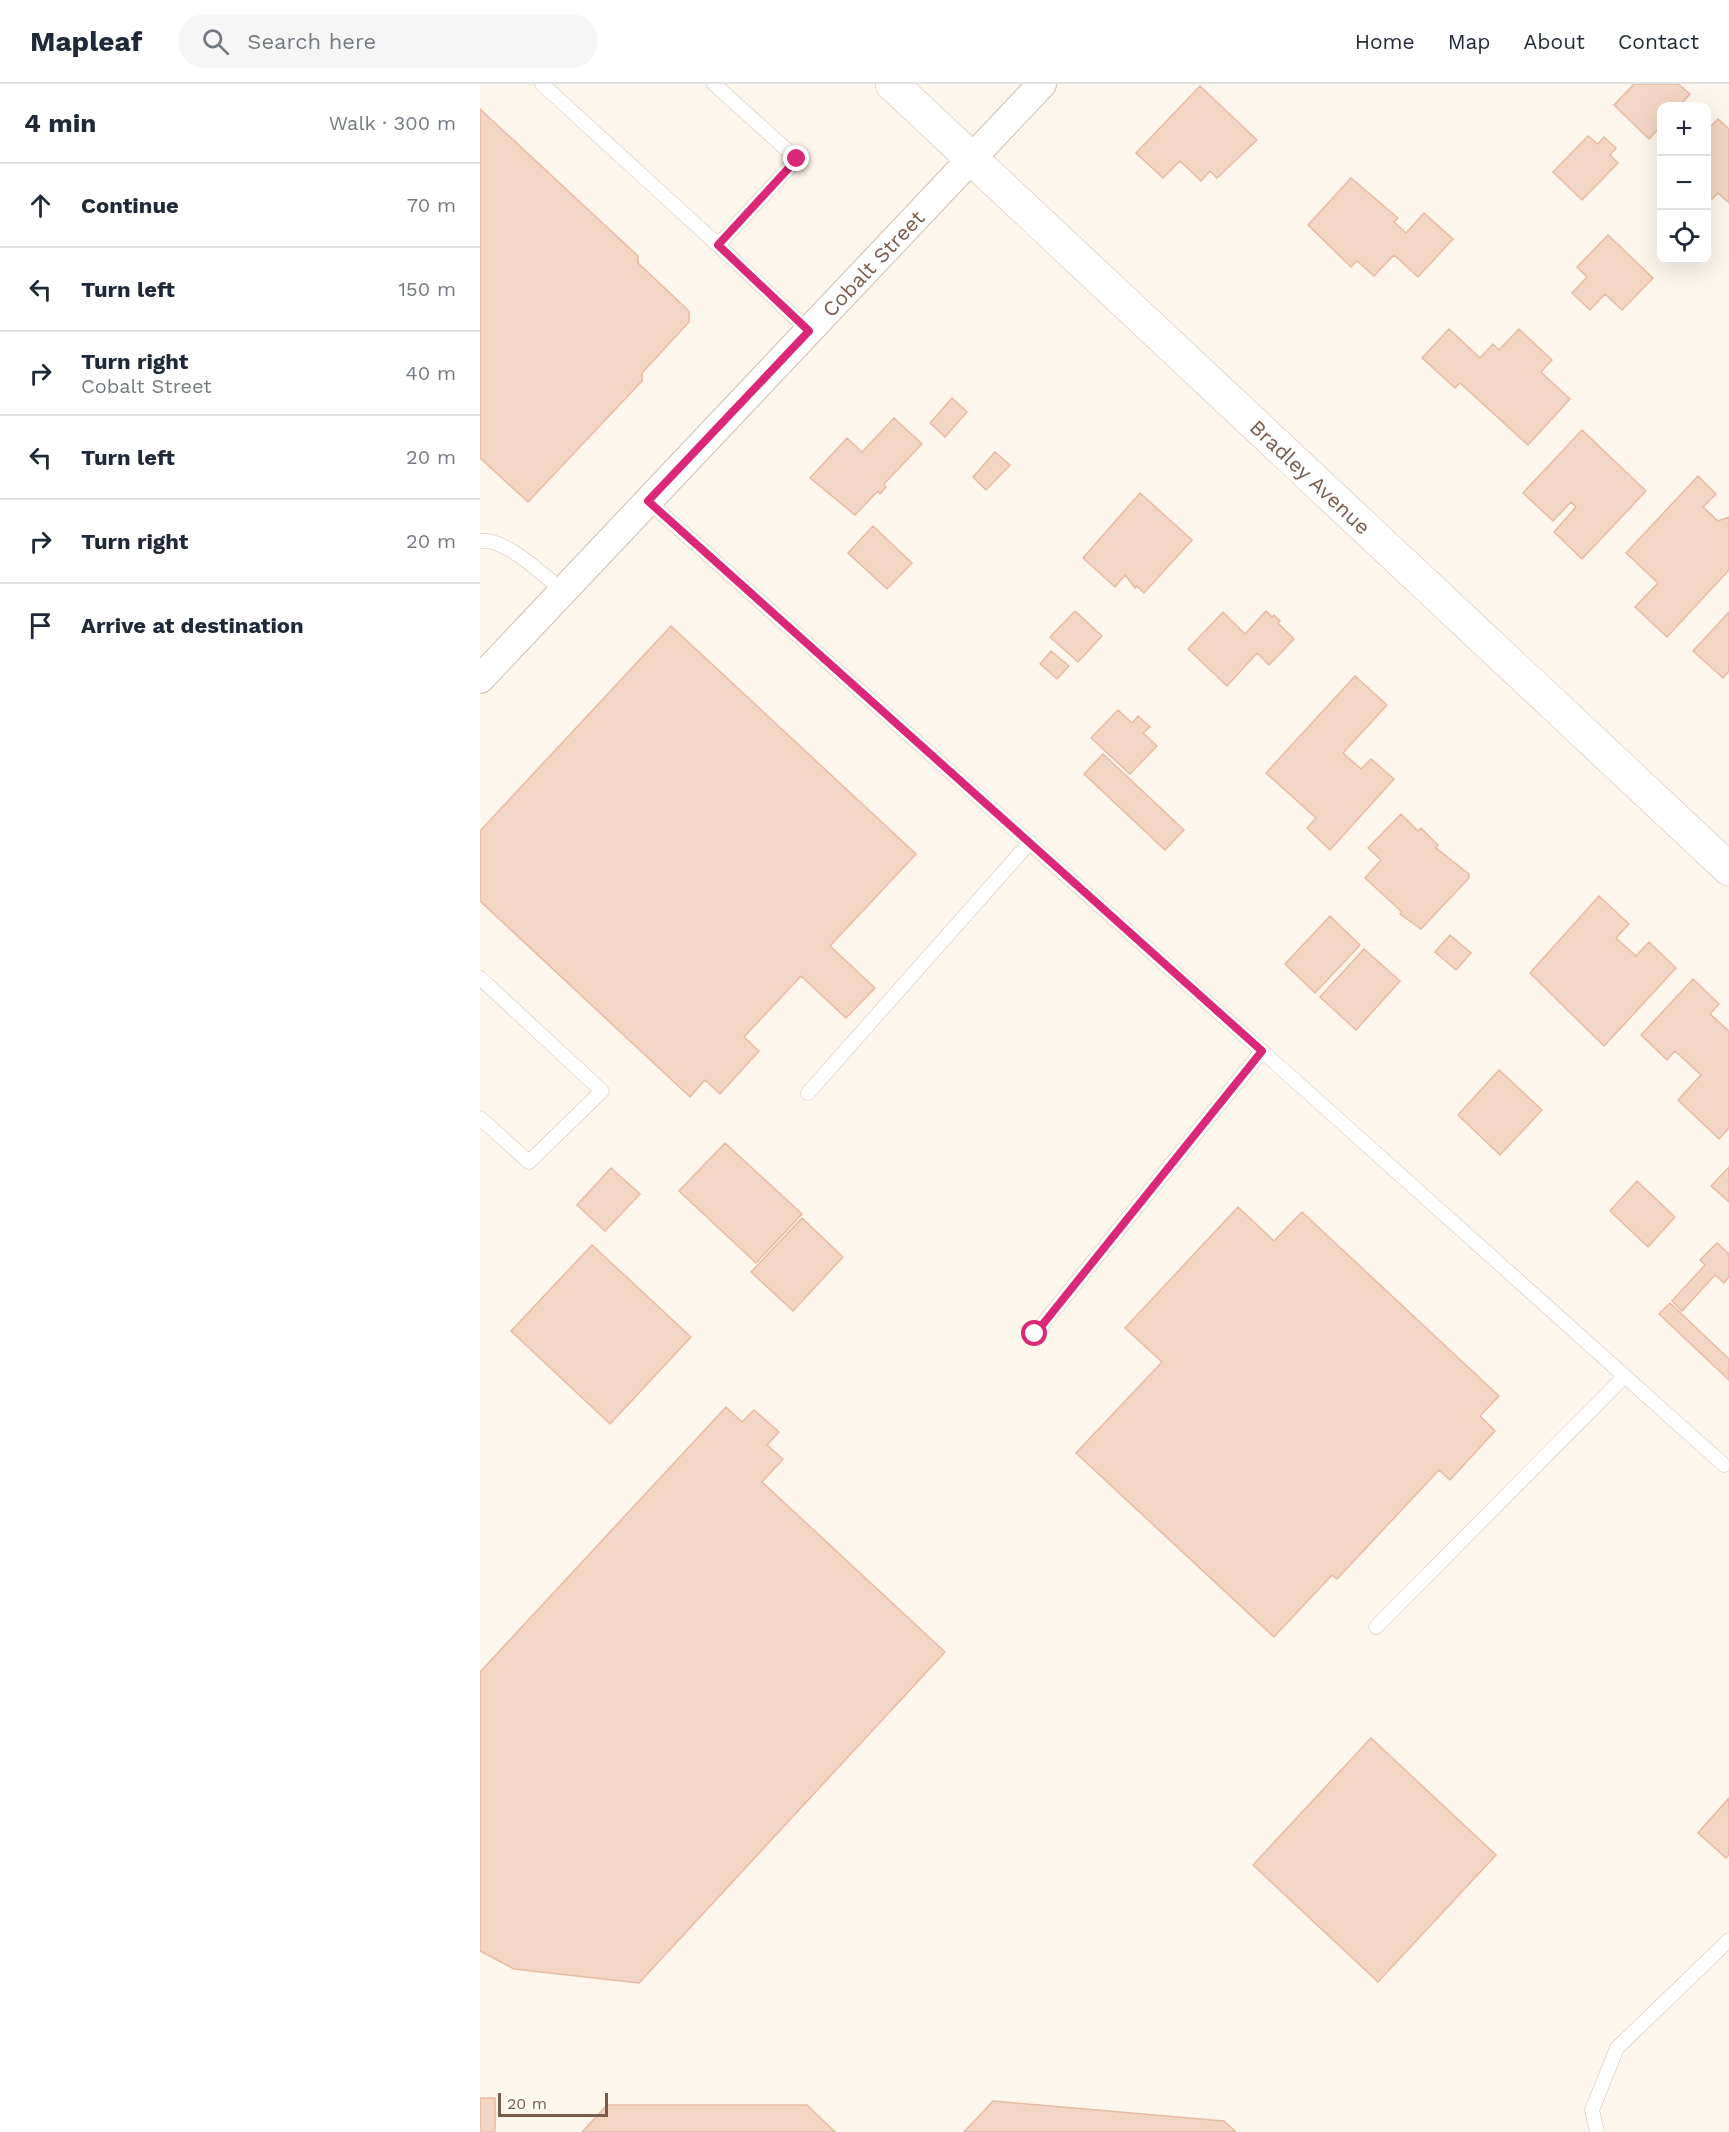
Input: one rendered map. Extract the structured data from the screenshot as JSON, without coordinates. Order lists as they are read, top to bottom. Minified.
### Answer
{"streets":{"street":["Cobalt Street","Bradley Avenue"]},"crossings":[["Cobalt Street","Bradley Avenue"]],"scale_bar":"20 m","page":{"header":"Mapleaf","search":"Search here","nav":["Home","Map","About","Contact"],"heading":["4 min","Walk · 300 m"],"map_buttons":["+","−"],"list":[["Continue","70 m"],["Turn left","150 m"],["Turn right","Cobalt Street","40 m"],["Turn left","20 m"],["Turn right","20 m"],"Arrive at destination"],"scale":"20 m"}}
